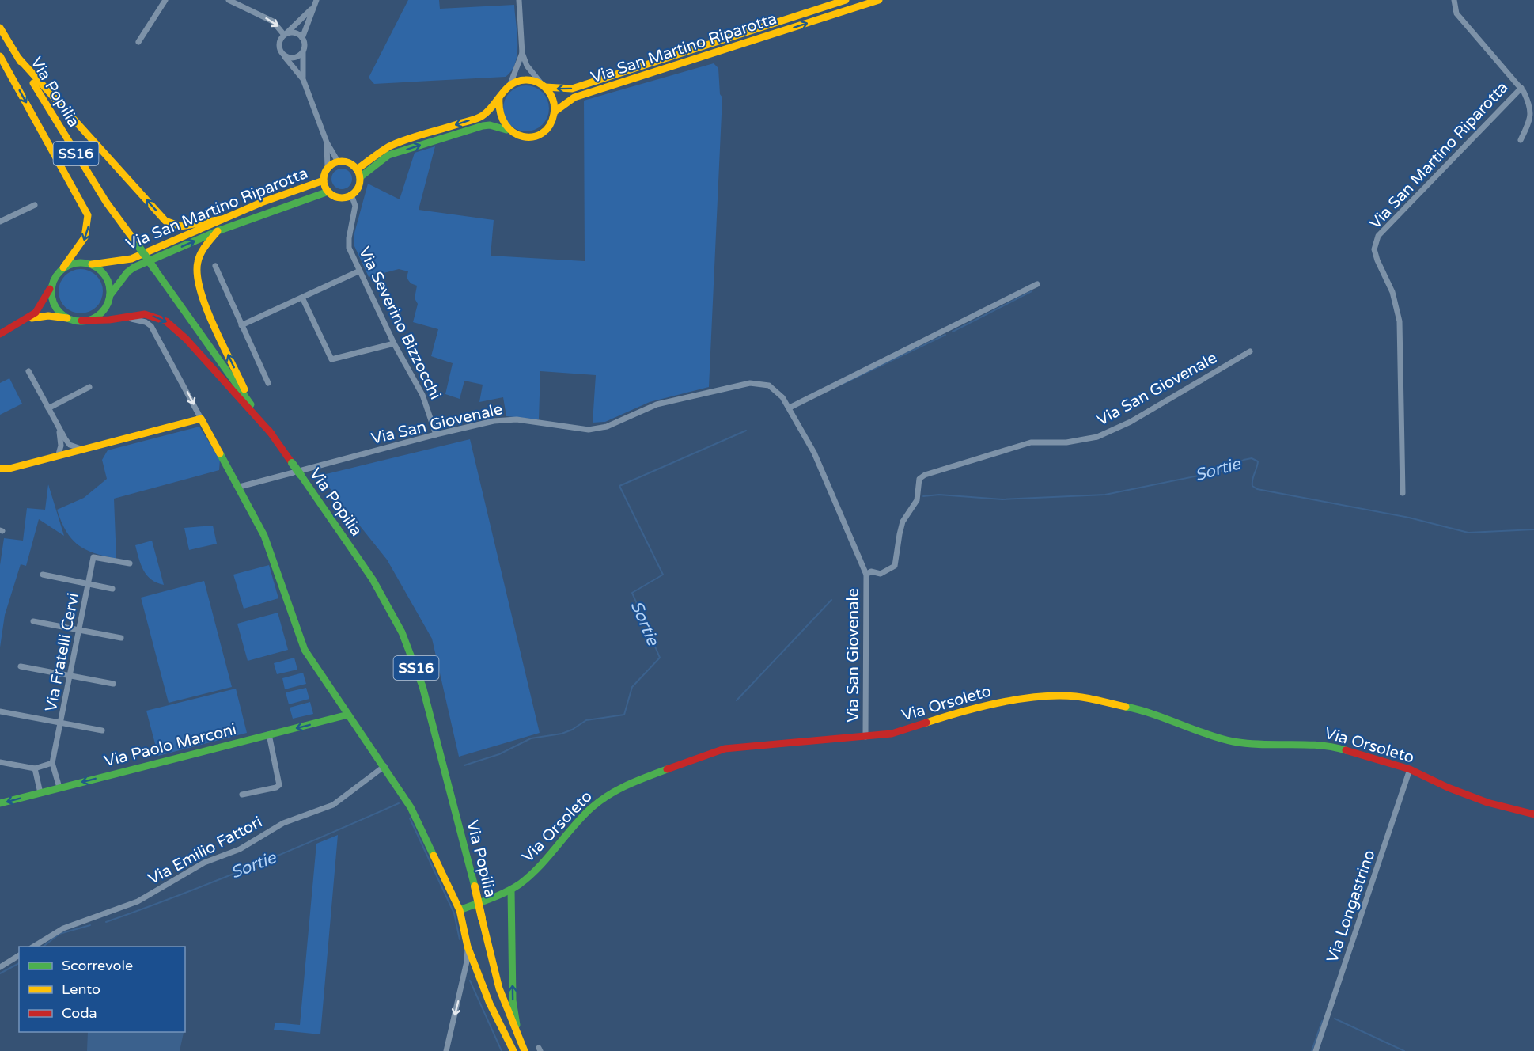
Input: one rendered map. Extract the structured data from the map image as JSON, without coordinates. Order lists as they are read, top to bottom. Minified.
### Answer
{"streets":{"street":["Via San Martino Riparotta","Via Popilia","SS16","Via Severino Bizzocchi","Via San Giovenale","Via Fratelli Cervi","Via Orsoleto","Via Paolo Marconi","Via Emilio Fattori","Via Longastrino"]},"crossings":[["Via San Martino Riparotta","Via Severino Bizzocchi"],["Via Popilia","Via San Giovenale"],["Via Severino Bizzocchi","Via San Giovenale"],["Via San Giovenale","Via Orsoleto"],["Via Fratelli Cervi","Via Paolo Marconi"],["Via Orsoleto","Via Longastrino"]],"one_way":["Via Paolo Marconi"],"water":["Sortie"],"legend":["Scorrevole","Lento","Coda"]}
